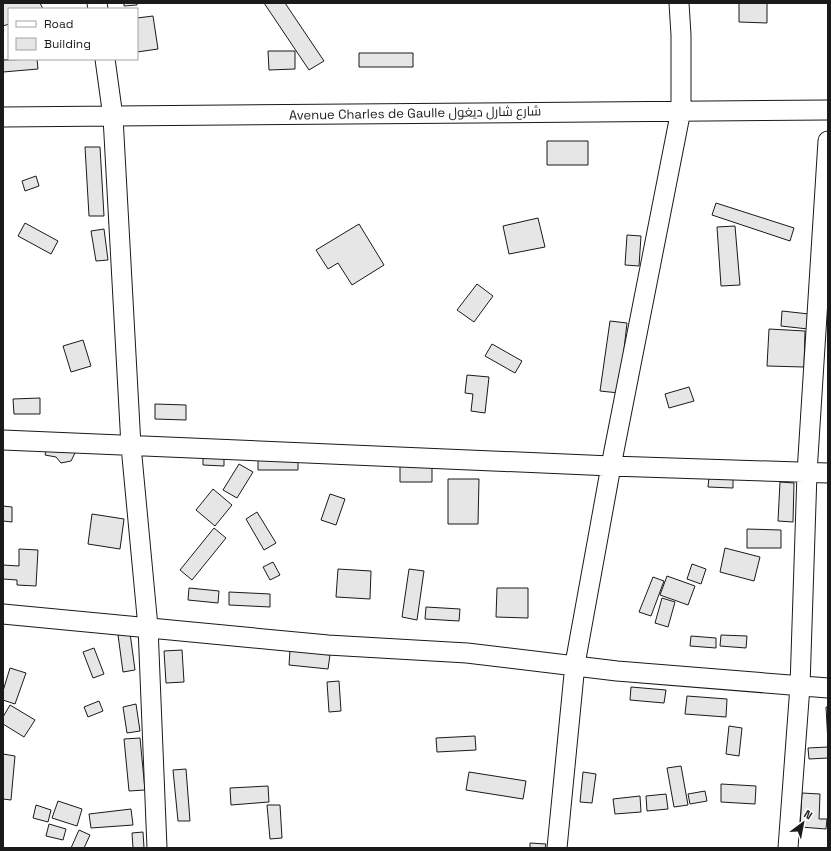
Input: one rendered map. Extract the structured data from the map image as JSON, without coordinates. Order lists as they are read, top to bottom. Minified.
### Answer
{"streets":{"street":["Avenue Charles de Gaulle شارع شارل ديغول"]},"legend":["Road","Building"],"north":"top right"}
